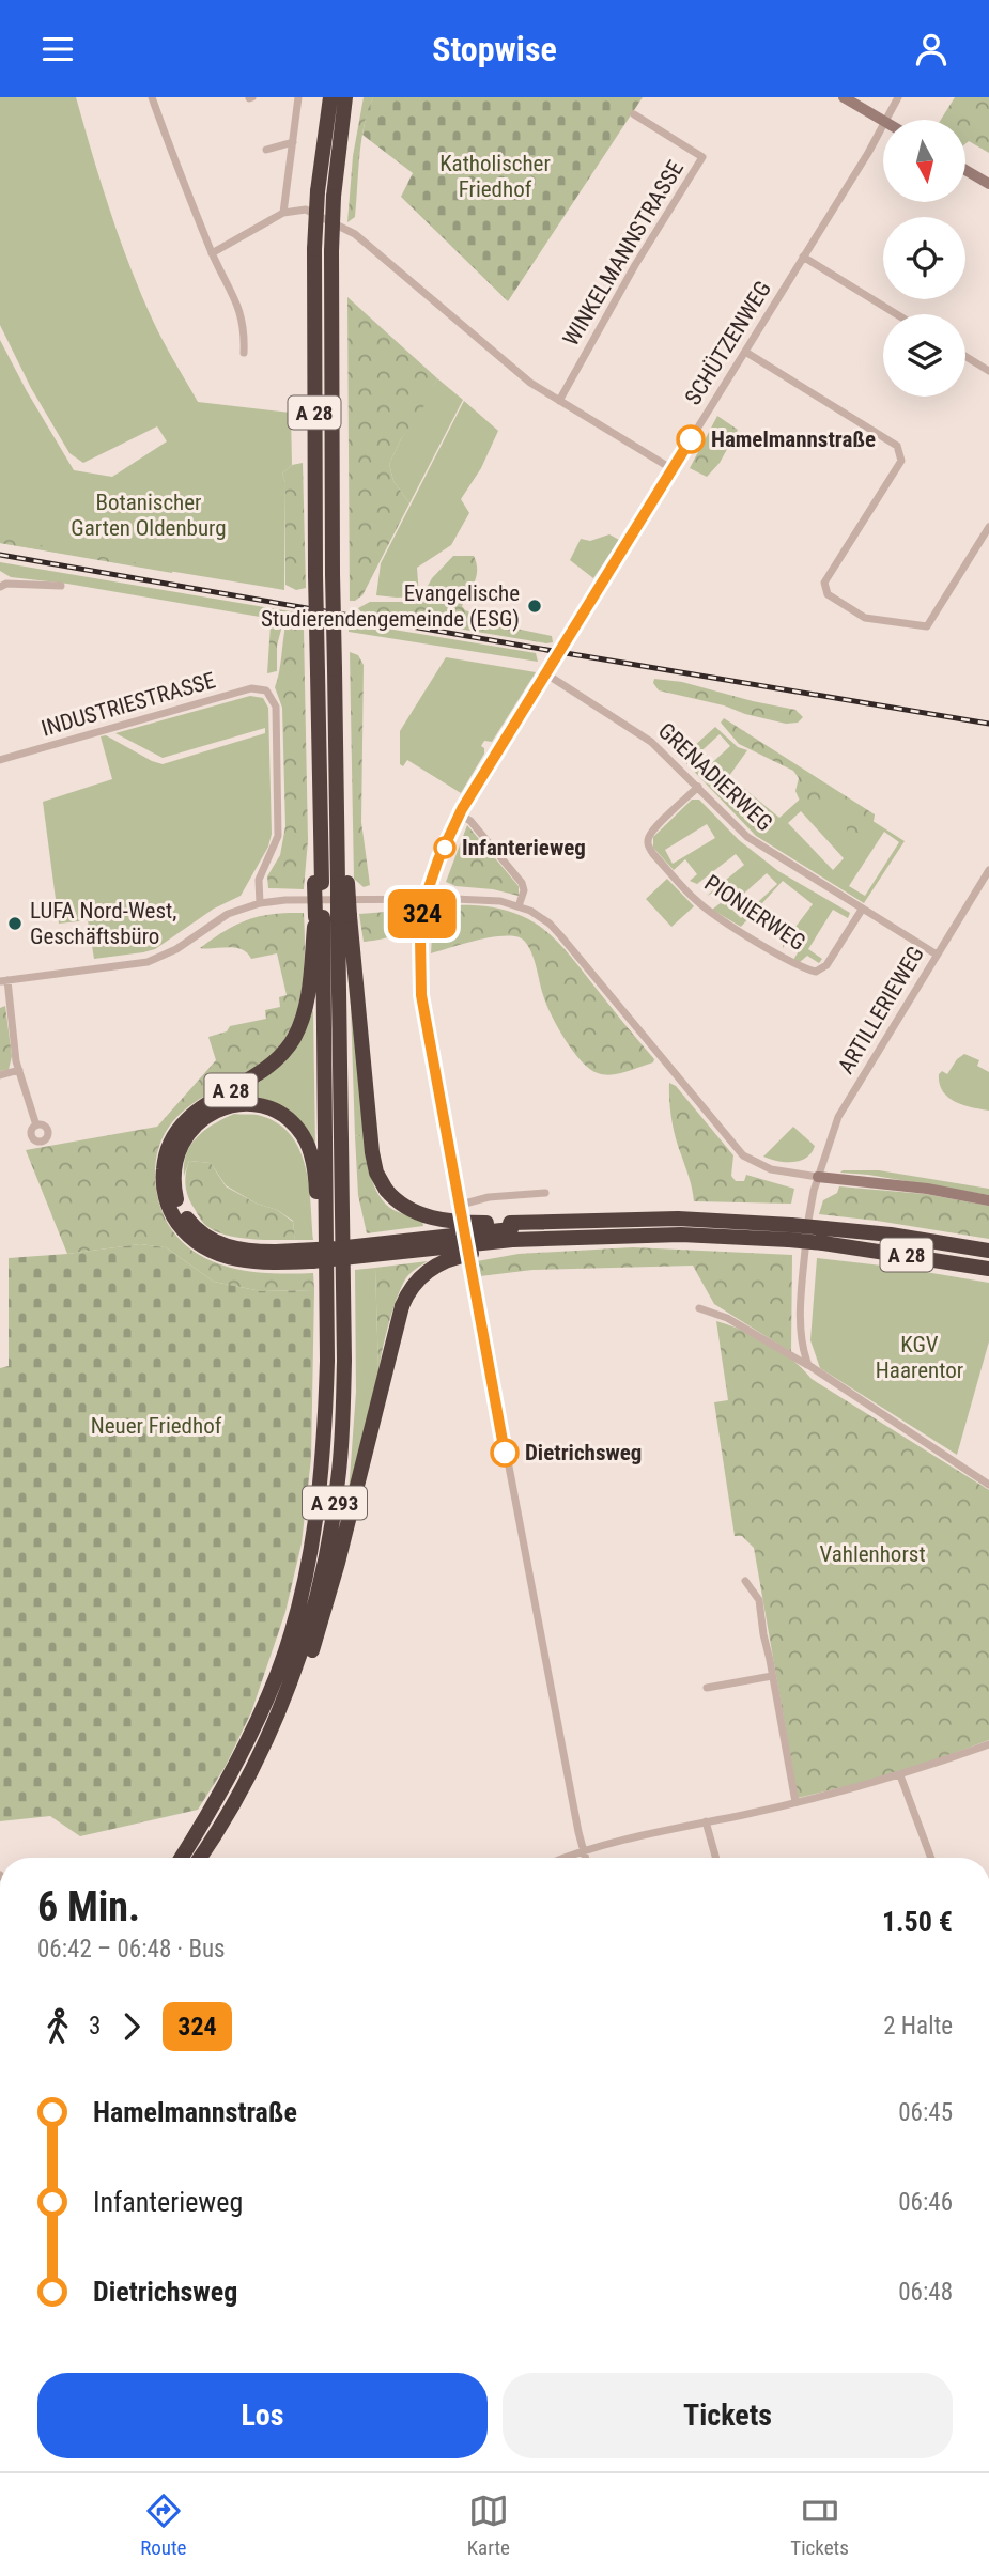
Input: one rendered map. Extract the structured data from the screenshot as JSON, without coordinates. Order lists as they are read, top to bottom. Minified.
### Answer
{"streets":{"highway":["A 28","A 293"],"street":["WINKELMANNSTRASSE","SCHÜTZENWEG","INDUSTRIESTRASSE","GRENADIERWEG","PIONIERWEG","ARTILLERIEWEG"]},"crossings":[["SCHÜTZENWEG","GRENADIERWEG"],["A 28","A 293"],["GRENADIERWEG","PIONIERWEG"],["GRENADIERWEG","ARTILLERIEWEG"]],"parks":["Katholischer Friedhof","Botanischer Garten Oldenburg","KGV Haarentor","Neuer Friedhof","Vahlenhorst"],"places":["Hamelmannstraße","Evangelische Studierendengemeinde (ESG)","Infanterieweg","LUFA Nord-West, Geschäftsbüro","Dietrichsweg"],"lines":["bus line 324"],"north":"bottom","page":{"header":"Stopwise","on_map":"324","heading":["6 Min.","06:42 – 06:48 · Bus","1.50 €"],"legs":["3","324","2 Halte"],"list":[{"name":"Hamelmannstraße","value":"06:45"},{"name":"Infanterieweg","value":"06:46"},{"name":"Dietrichsweg","value":"06:48"}],"buttons":["Los","Tickets"],"tabs":["Route","Karte","Tickets"]}}
